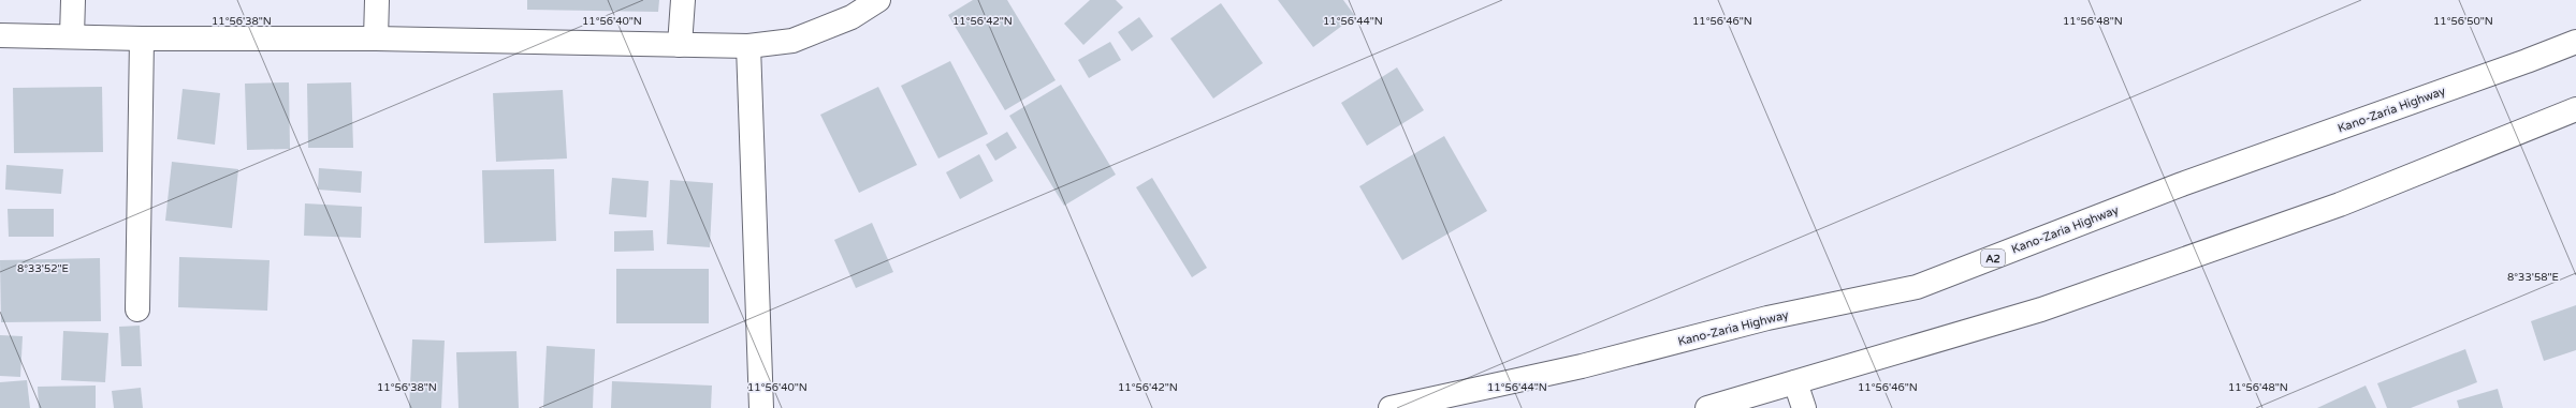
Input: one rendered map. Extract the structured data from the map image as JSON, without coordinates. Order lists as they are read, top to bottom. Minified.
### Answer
{"streets":{"main road":["Kano-Zaria Highway","A2"]},"coordinates":["11°56'38\"N","11°56'40\"N","11°56'42\"N","11°56'44\"N","11°56'46\"N","11°56'48\"N","11°56'50\"N","8°33'52\"E","8°33'58\"E"]}
